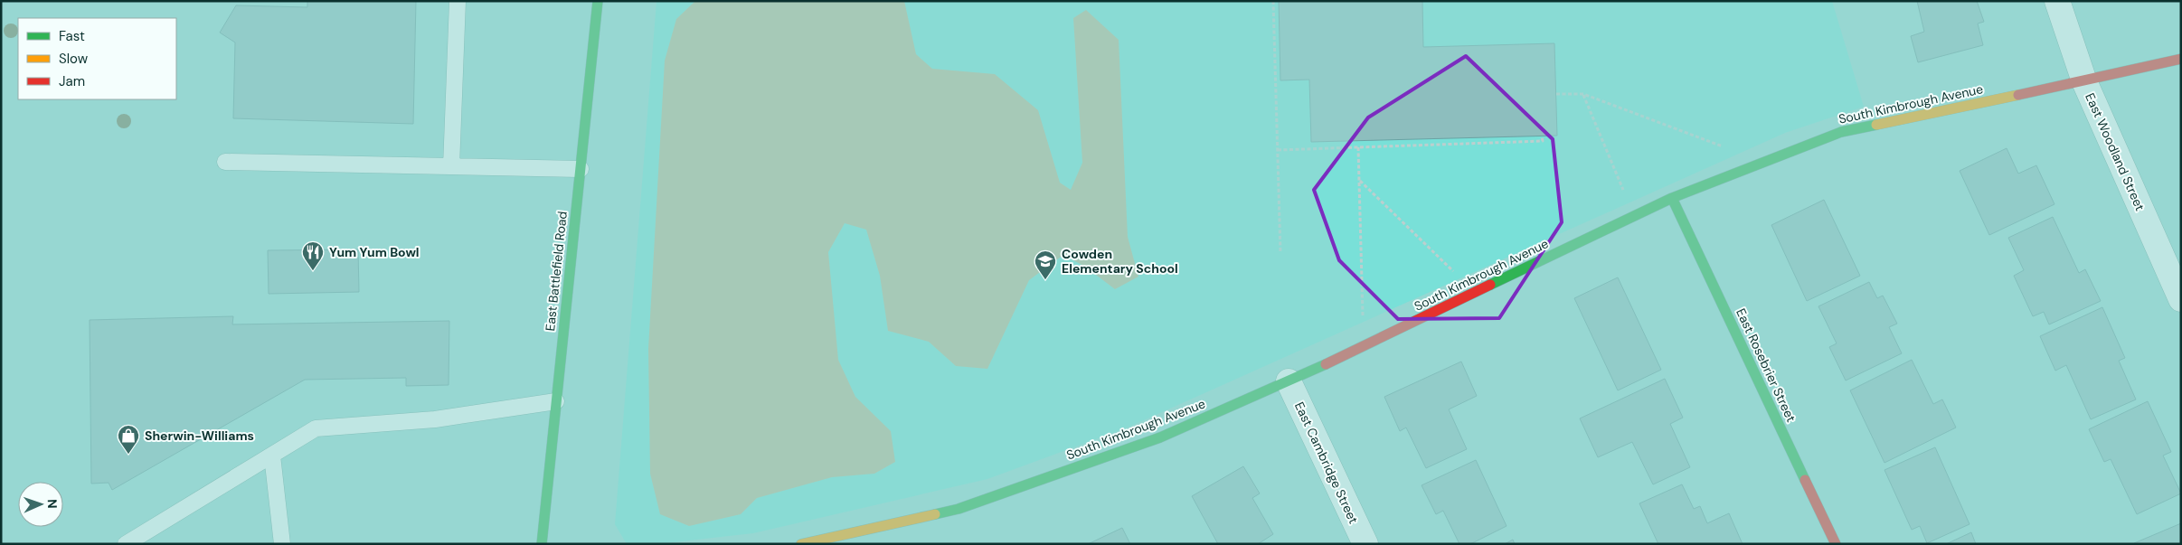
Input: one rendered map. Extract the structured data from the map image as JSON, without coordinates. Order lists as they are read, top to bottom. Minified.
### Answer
{"streets":{"street":["South Kimbrough Avenue","East Woodland Street","East Battlefield Road","East Rosebrier Street","East Cambridge Street"]},"crossings":[["South Kimbrough Avenue","East Woodland Street"],["South Kimbrough Avenue","East Rosebrier Street"],["South Kimbrough Avenue","East Cambridge Street"]],"places":{"restaurant":["Yum Yum Bowl"],"school or university":["Cowden Elementary School"],"shop":["Sherwin-Williams"]},"legend":["Fast","Slow","Jam"],"north":"right"}
